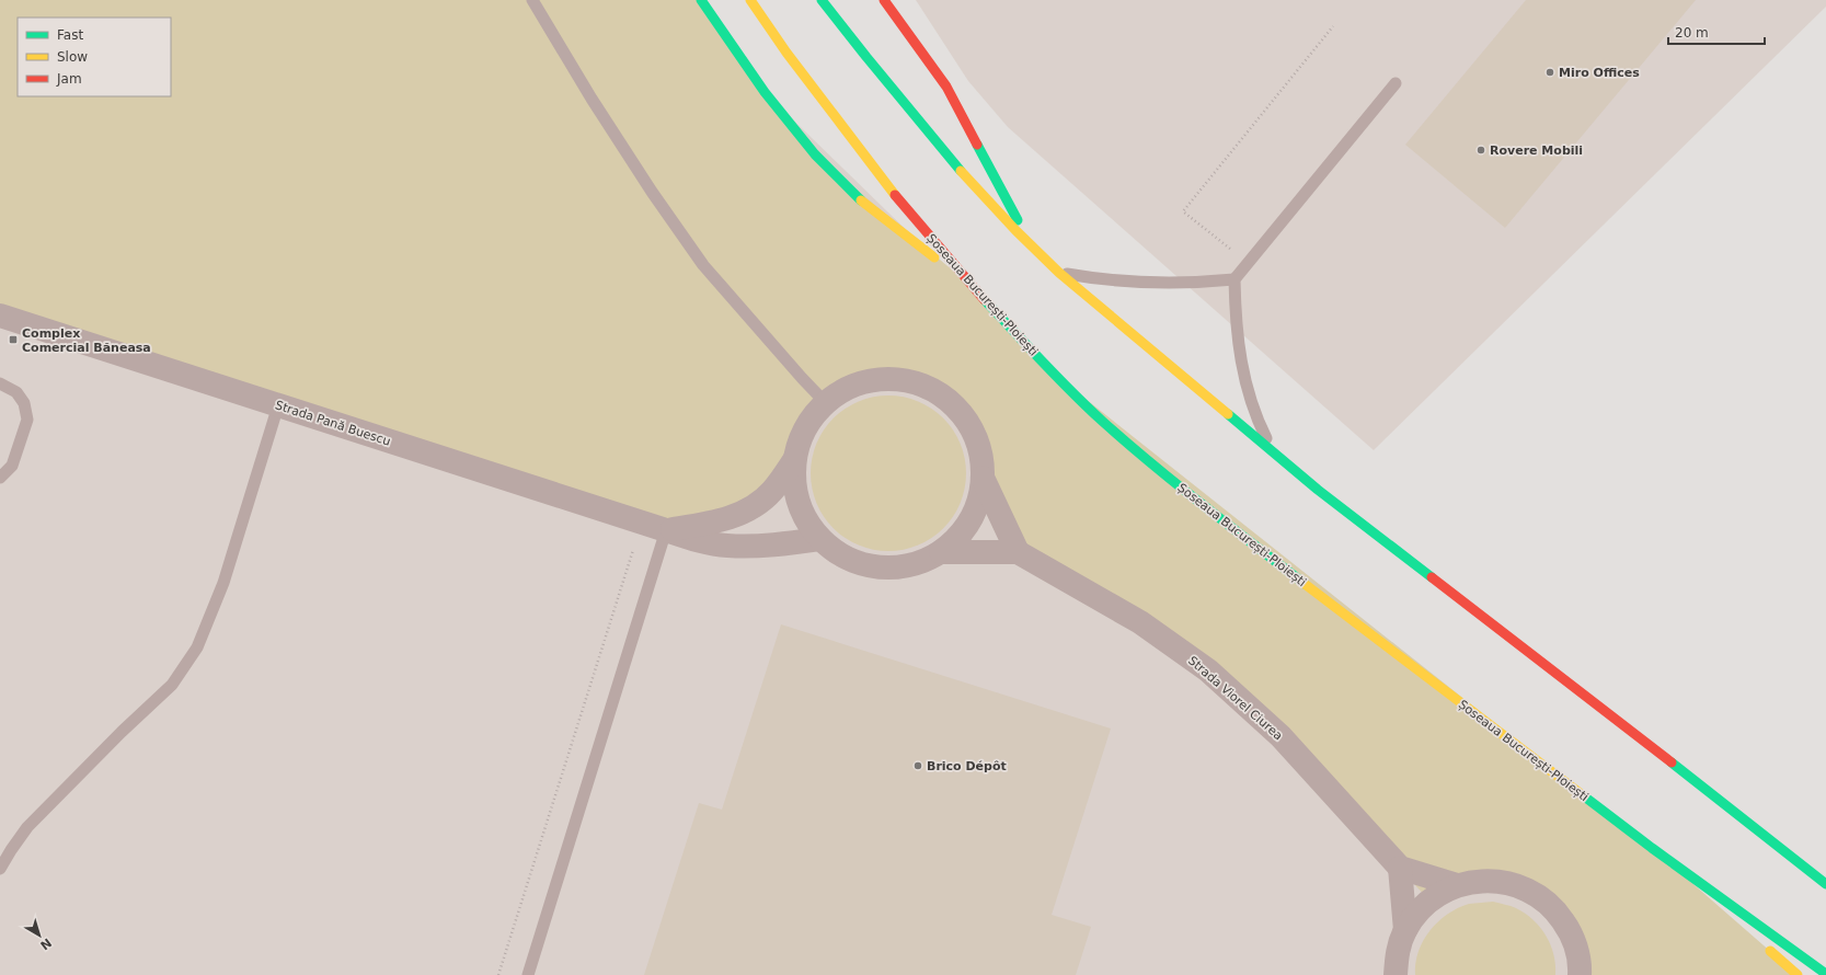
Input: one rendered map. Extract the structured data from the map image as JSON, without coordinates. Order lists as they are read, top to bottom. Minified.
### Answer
{"streets":{"highway":["Șoseaua București-Ploiești"],"street":["Strada Pană Buescu","Strada Viorel Ciurea"]},"places":{"other":["Miro Offices","Rovere Mobili","Brico Dépôt"],"transit":["Complex Comercial Băneasa"]},"legend":["Fast","Slow","Jam"],"scale_bar":"20 m","north":"bottom right"}
